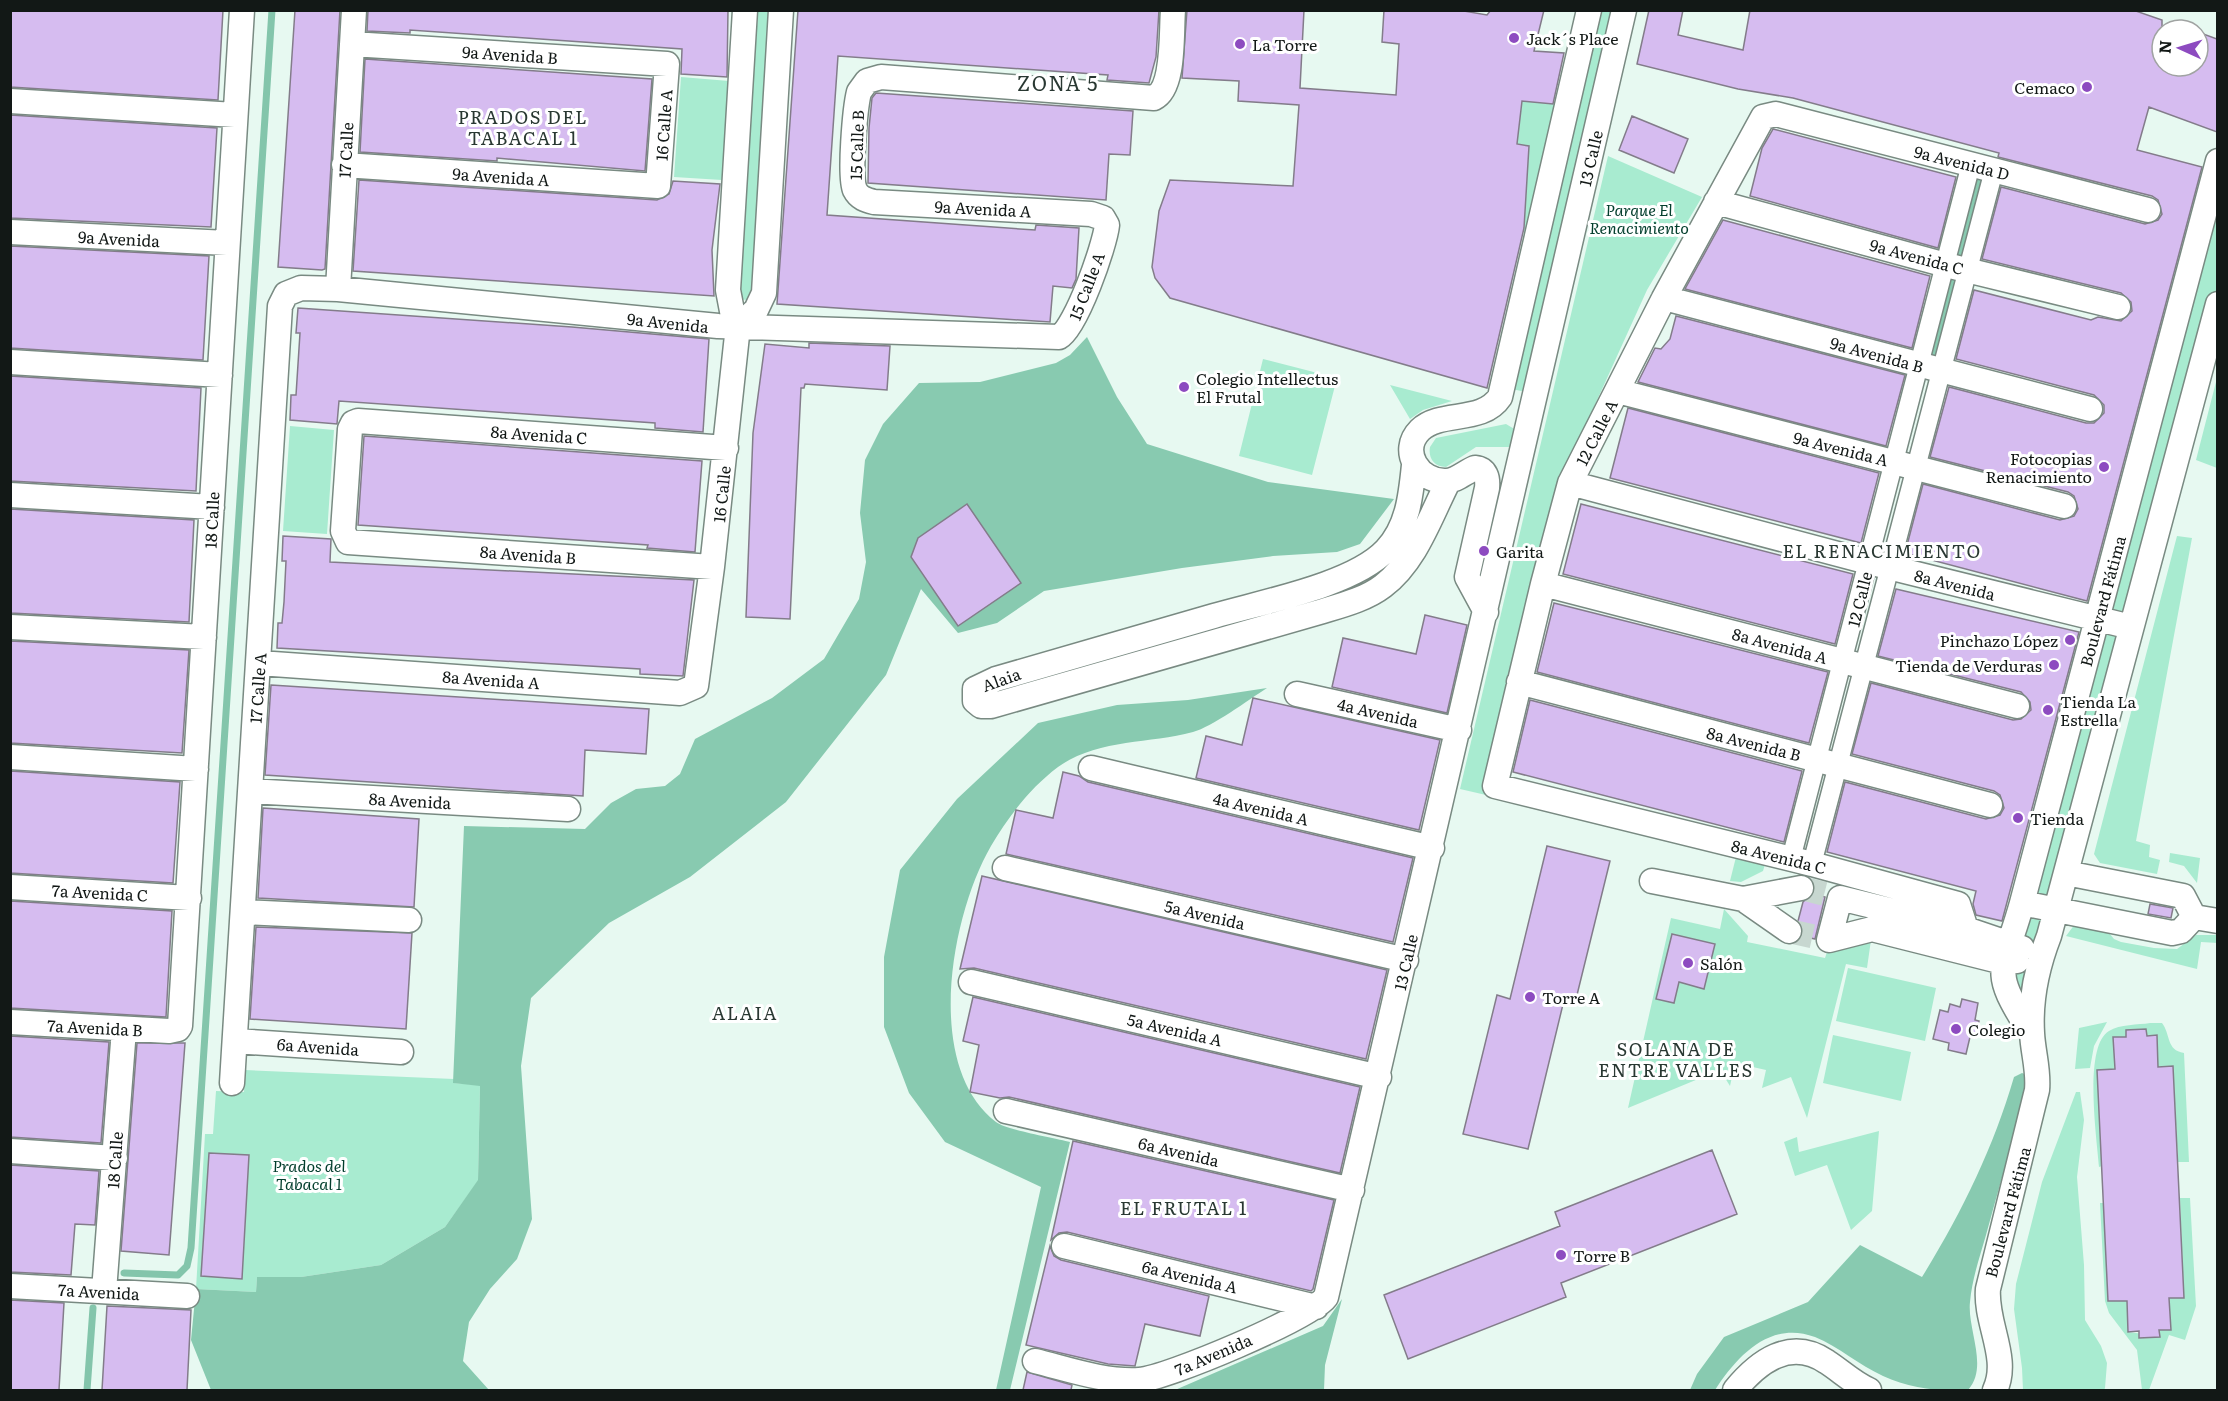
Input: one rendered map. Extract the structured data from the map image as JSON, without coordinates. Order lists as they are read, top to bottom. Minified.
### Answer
{"streets":{"street":["9a Avenida B","16 Calle A","15 Calle B","17 Calle","13 Calle","9a Avenida D","9a Avenida A","9a Avenida","9a Avenida C","15 Calle A","12 Calle A","8a Avenida C","16 Calle","18 Calle","8a Avenida B","8a Avenida","12 Calle","Boulevard Fátima","8a Avenida A","Alaia","17 Calle A","4a Avenida","4a Avenida A","7a Avenida C","5a Avenida","7a Avenida B","5a Avenida A","6a Avenida","6a Avenida A","7a Avenida"]},"crossings":[["9a Avenida B","16 Calle A"],["9a Avenida B","17 Calle"],["9a Avenida B","12 Calle A"],["9a Avenida B","12 Calle"],["16 Calle A","9a Avenida A"],["15 Calle B","9a Avenida A"],["17 Calle","9a Avenida A"],["17 Calle","9a Avenida"],["13 Calle","4a Avenida"],["13 Calle","4a Avenida A"],["13 Calle","5a Avenida"],["13 Calle","5a Avenida A"],["13 Calle","6a Avenida"],["13 Calle","6a Avenida A"],["13 Calle","7a Avenida"],["9a Avenida D","12 Calle A"],["9a Avenida D","12 Calle"],["9a Avenida A","15 Calle A"],["9a Avenida A","12 Calle A"],["9a Avenida A","12 Calle"],["9a Avenida","15 Calle A"],["9a Avenida","16 Calle"],["9a Avenida","18 Calle"],["9a Avenida","17 Calle A"],["9a Avenida C","12 Calle A"],["9a Avenida C","12 Calle"],["12 Calle A","8a Avenida C"],["12 Calle A","8a Avenida B"],["12 Calle A","8a Avenida"],["12 Calle A","8a Avenida A"],["8a Avenida C","16 Calle"],["8a Avenida C","8a Avenida B"],["8a Avenida C","12 Calle"],["16 Calle","8a Avenida B"],["16 Calle","8a Avenida A"],["18 Calle","7a Avenida C"],["18 Calle","7a Avenida B"],["18 Calle","7a Avenida"],["8a Avenida B","12 Calle"],["8a Avenida","12 Calle"],["8a Avenida","Boulevard Fátima"],["8a Avenida","17 Calle A"],["12 Calle","8a Avenida A"],["8a Avenida A","17 Calle A"],["17 Calle A","6a Avenida"],["6a Avenida A","7a Avenida"]],"districts":["ZONA 5","PRADOS DEL TABACAL 1","EL RENACIMIENTO","ALAIA","SOLANA DE ENTRE VALLES","EL FRUTAL 1"],"parks":["Parque El Renacimiento","Prados del Tabacal 1"],"places":["Jack´s Place","La Torre","Cemaco","Colegio Intellectus El Frutal","Fotocopias Renacimiento","Garita","Pinchazo López","Tienda de Verduras","Tienda La Estrella","Tienda","Salón","Torre A","Colegio","Torre B"],"north":"left"}
